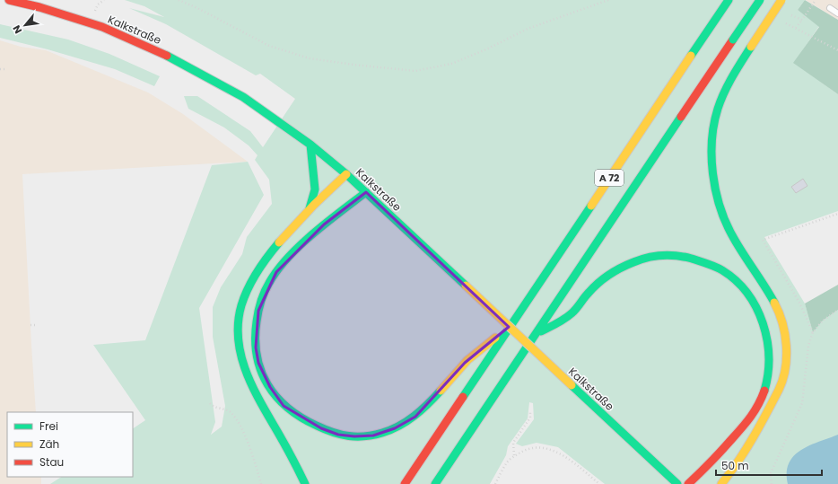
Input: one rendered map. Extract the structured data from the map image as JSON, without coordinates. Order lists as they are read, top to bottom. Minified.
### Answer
{"streets":{"main road":["Kalkstraße","A 72"]},"legend":["Frei","Zäh","Stau"],"scale_bar":"50 m","north":"bottom left"}
